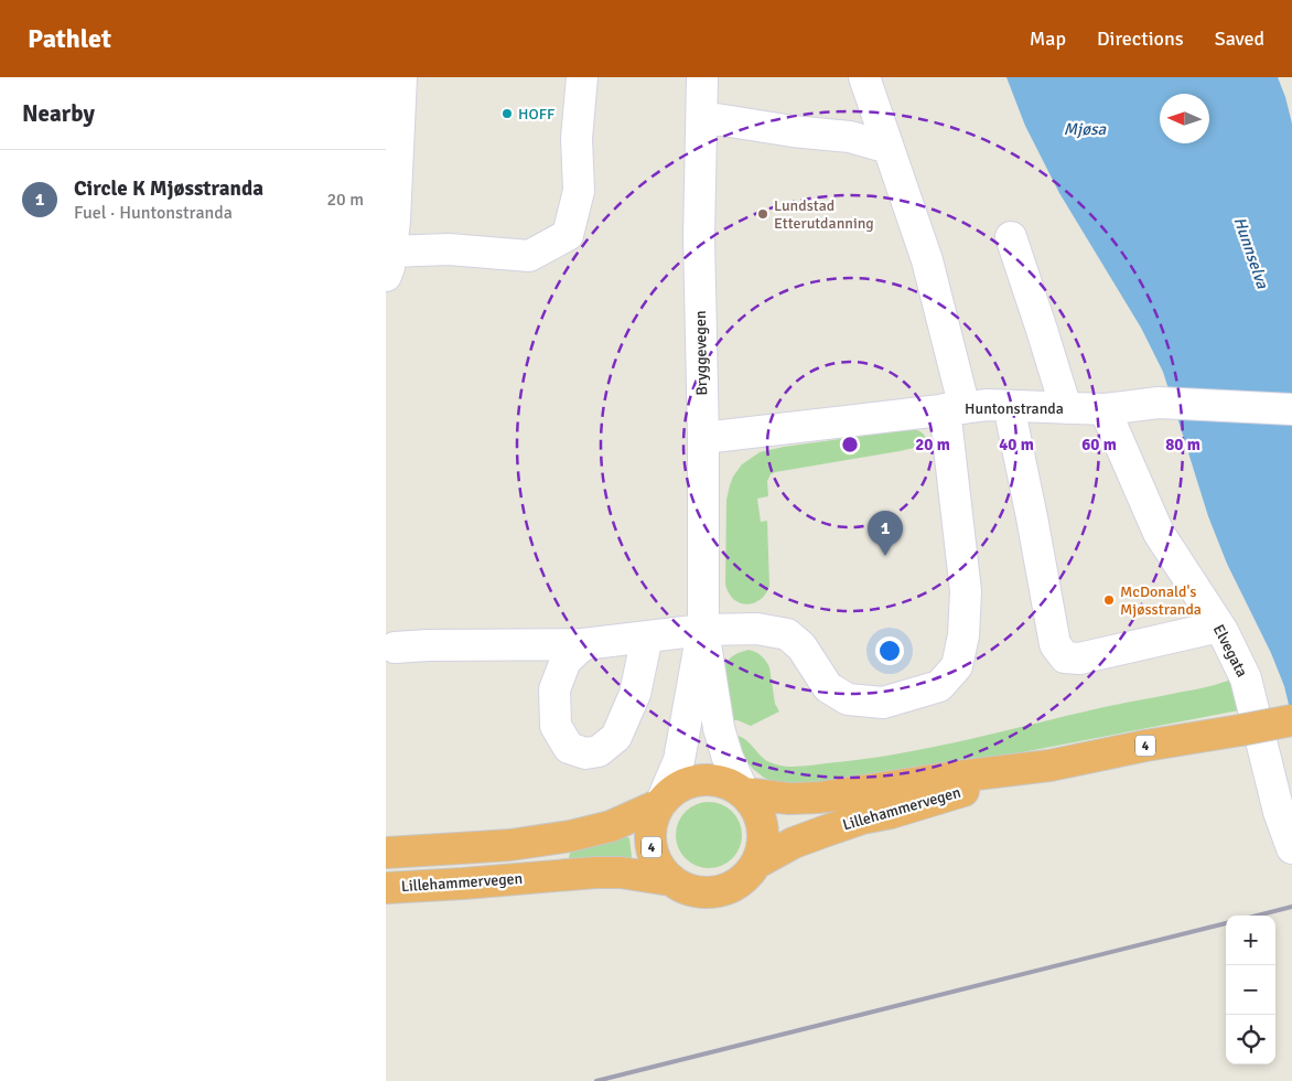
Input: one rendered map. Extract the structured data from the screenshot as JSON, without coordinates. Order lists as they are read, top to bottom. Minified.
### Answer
{"streets":{"highway":["4","Lillehammervegen"],"street":["Bryggevegen","Huntonstranda","Elvegata"]},"crossings":[["Bryggevegen","Huntonstranda"],["Bryggevegen","4"],["Bryggevegen","Lillehammervegen"],["Huntonstranda","Elvegata"],["4","Lillehammervegen"]],"water":["Mjøsa","Hunnselva"],"places":["HOFF","Lundstad Etterutdanning","McDonald's Mjøsstranda"],"north":"left","page":{"header":"Pathlet","nav":["Map","Directions","Saved"],"heading":"Nearby","list":[{"mark":"1","name":"Circle K Mjøsstranda","note":"Fuel · Huntonstranda","value":"20 m"}],"pins":"1","map_buttons":["+","−"]},"rings":["20 m","40 m","60 m","80 m"]}
